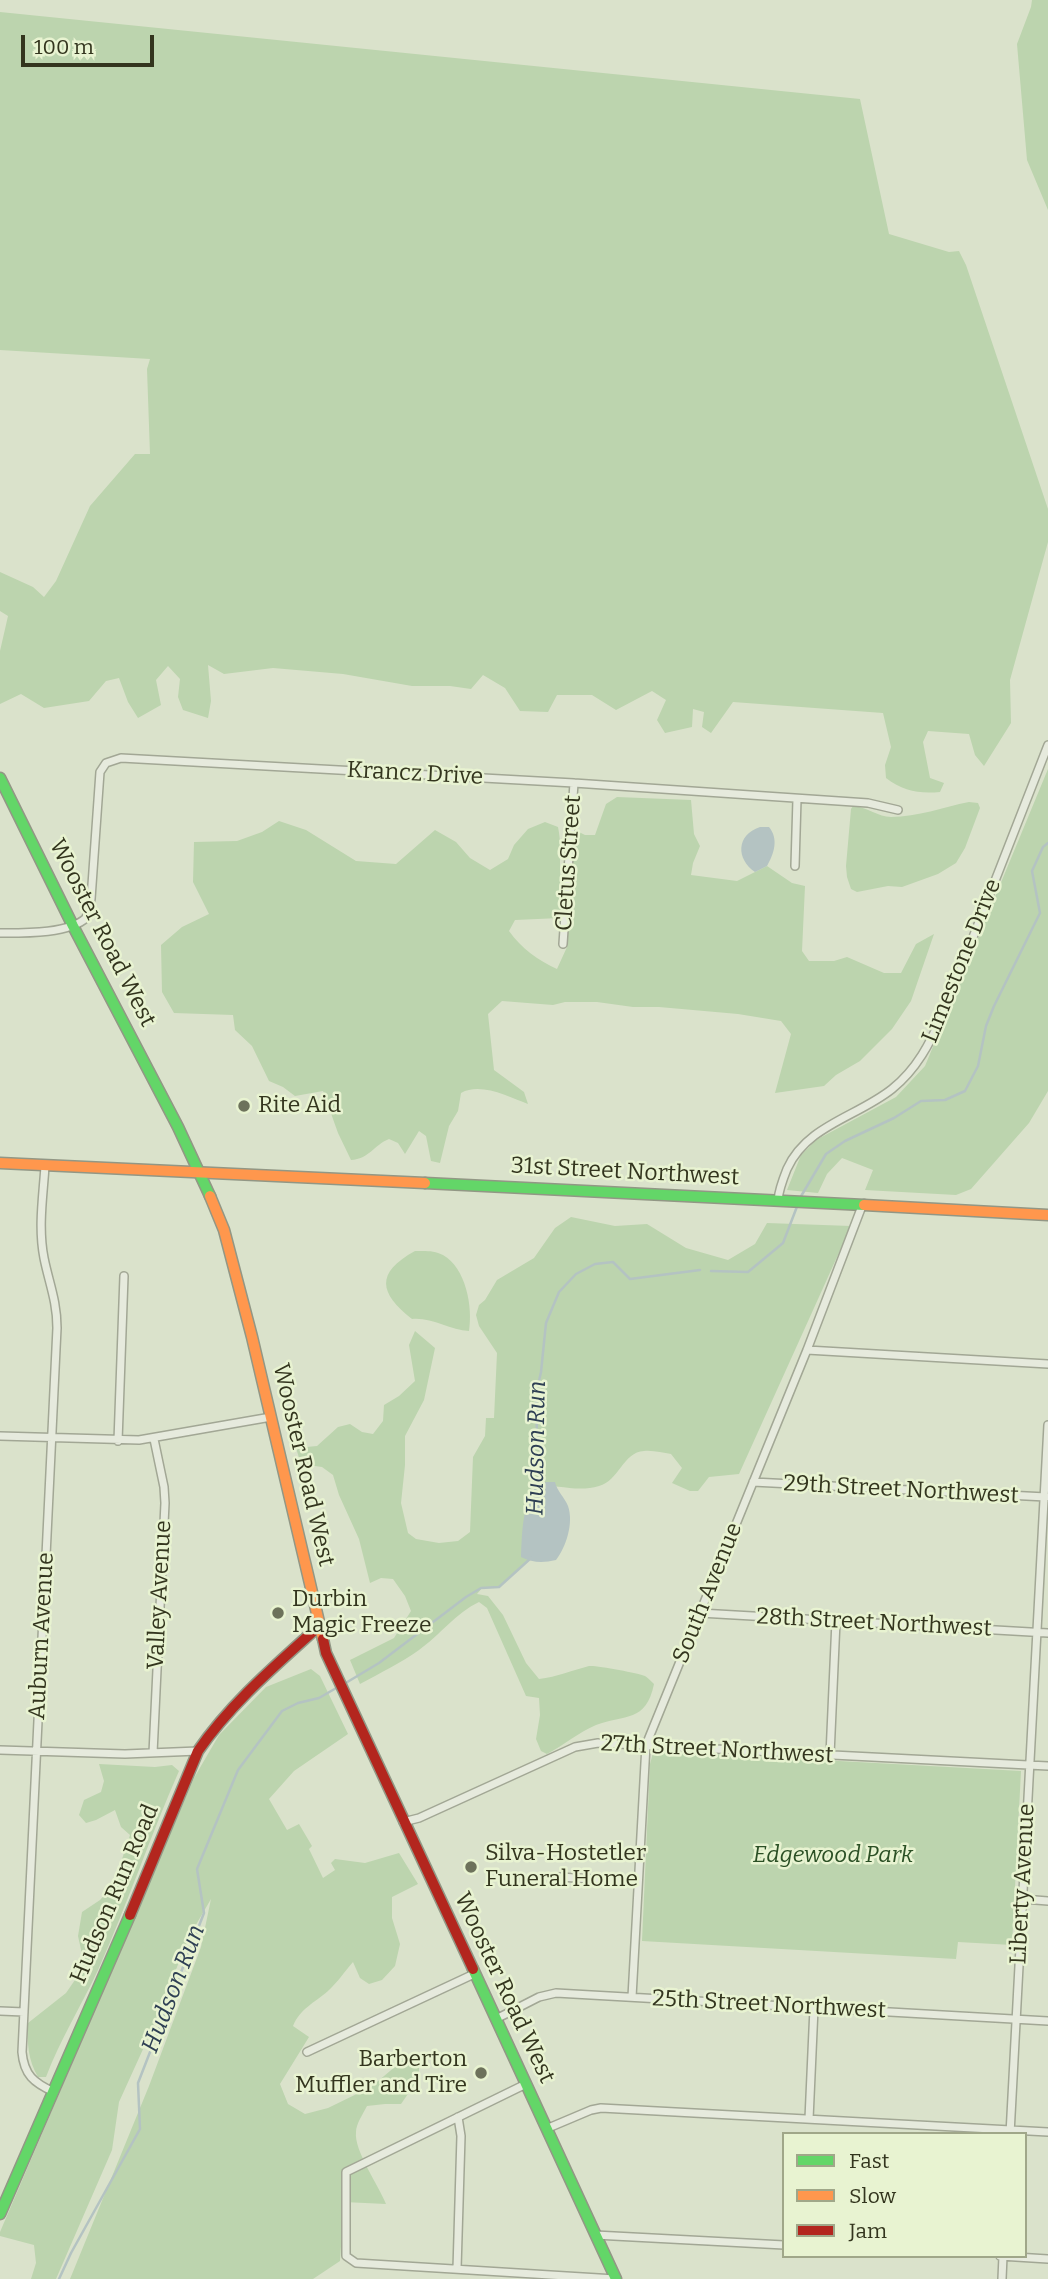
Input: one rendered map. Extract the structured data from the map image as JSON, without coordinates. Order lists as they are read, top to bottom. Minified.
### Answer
{"streets":{"main road":["Wooster Road West","31st Street Northwest","Hudson Run Road"],"street":["Krancz Drive","Cletus Street","Limestone Drive","29th Street Northwest","South Avenue","Valley Avenue","28th Street Northwest","Auburn Avenue","27th Street Northwest","Liberty Avenue","25th Street Northwest"]},"crossings":[["Krancz Drive","Cletus Street"],["Krancz Drive","Wooster Road West"],["Wooster Road West","31st Street Northwest"],["Wooster Road West","27th Street Northwest"],["Wooster Road West","Hudson Run Road"],["Wooster Road West","25th Street Northwest"],["Limestone Drive","31st Street Northwest"],["31st Street Northwest","South Avenue"],["31st Street Northwest","Auburn Avenue"],["29th Street Northwest","South Avenue"],["29th Street Northwest","Liberty Avenue"],["South Avenue","28th Street Northwest"],["South Avenue","27th Street Northwest"],["South Avenue","25th Street Northwest"],["28th Street Northwest","Liberty Avenue"],["Auburn Avenue","Hudson Run Road"],["27th Street Northwest","Liberty Avenue"],["Liberty Avenue","25th Street Northwest"]],"water":["Hudson Run"],"parks":["Edgewood Park"],"places":["Rite Aid","Durbin Magic Freeze","Silva-Hostetler Funeral Home","Barberton Muffler and Tire"],"legend":["Fast","Slow","Jam"],"scale_bar":"100 m"}
